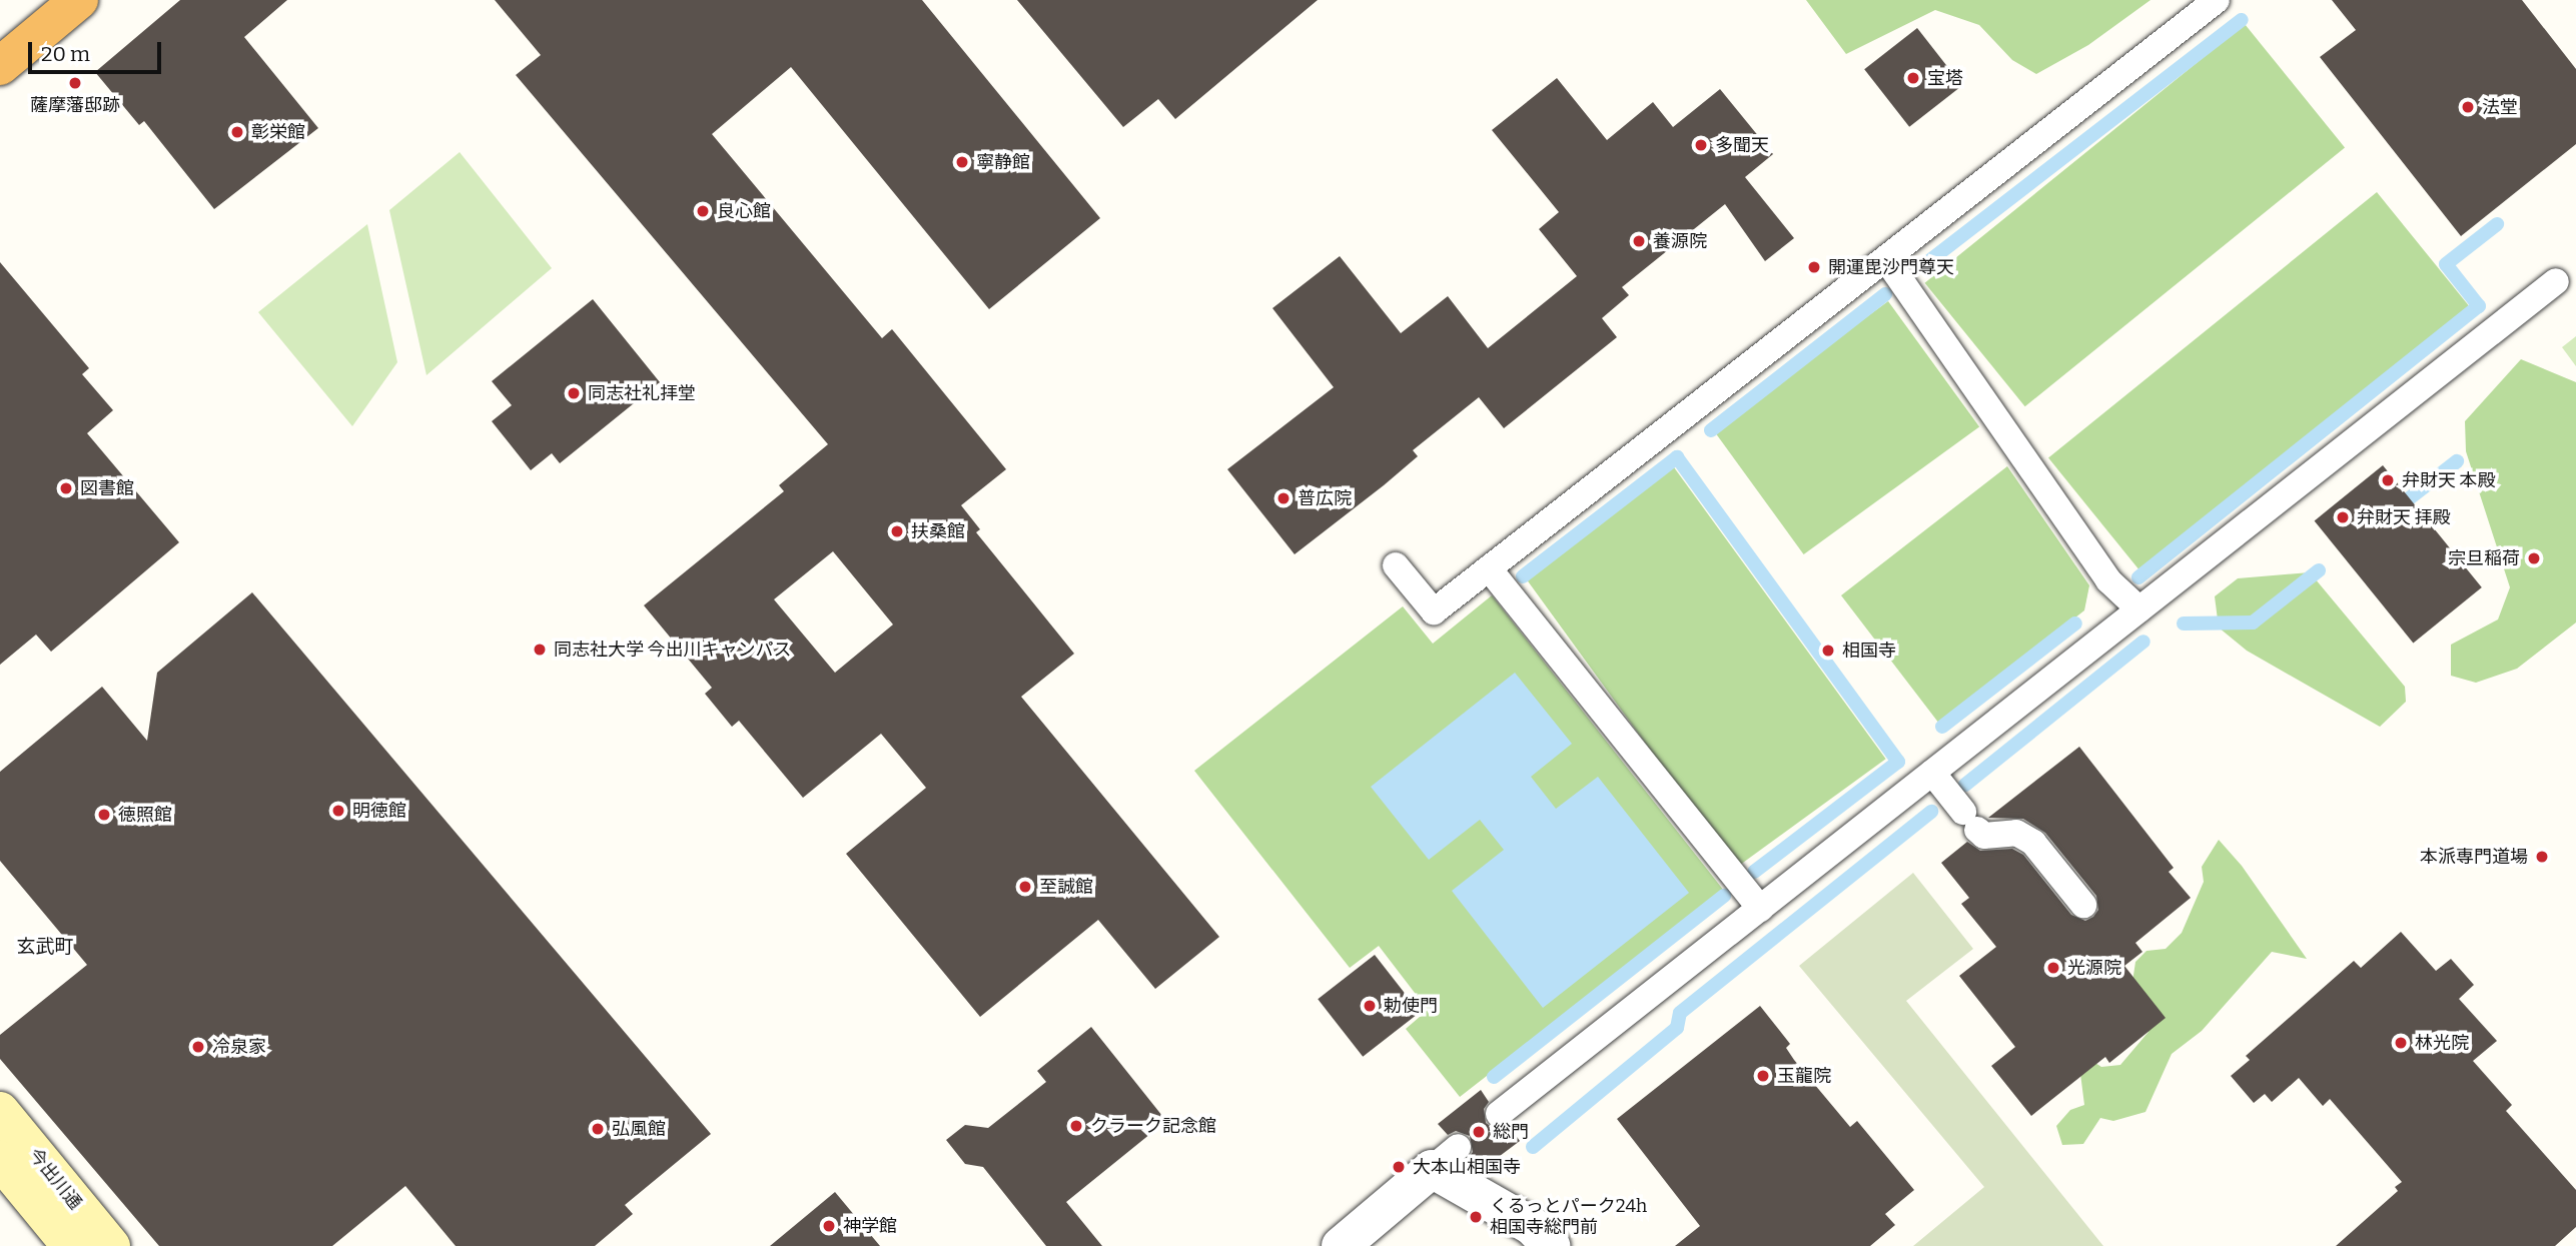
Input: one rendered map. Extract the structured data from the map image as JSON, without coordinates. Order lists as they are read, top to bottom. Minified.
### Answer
{"streets":{"main road":["今出川通"]},"districts":["玄武町"],"places":["宝塔","薩摩藩邸跡","法堂","彰栄館","多聞天","寧静館","良心館","養源院","開運毘沙門尊天","同志社礼拝堂","弁財天 本殿","図書館","普広院","弁財天 拝殿","扶桑館","宗旦稲荷","同志社大学 今出川キャンパス","相国寺","明徳館","徳照館","本派専門道場","至誠館","光源院","勅使門","林光院","冷泉家","玉龍院","クラーク記念館","弘風館","総門","大本山相国寺","くるっとパーク24h 相国寺総門前","神学館"],"scale_bar":"20 m"}
